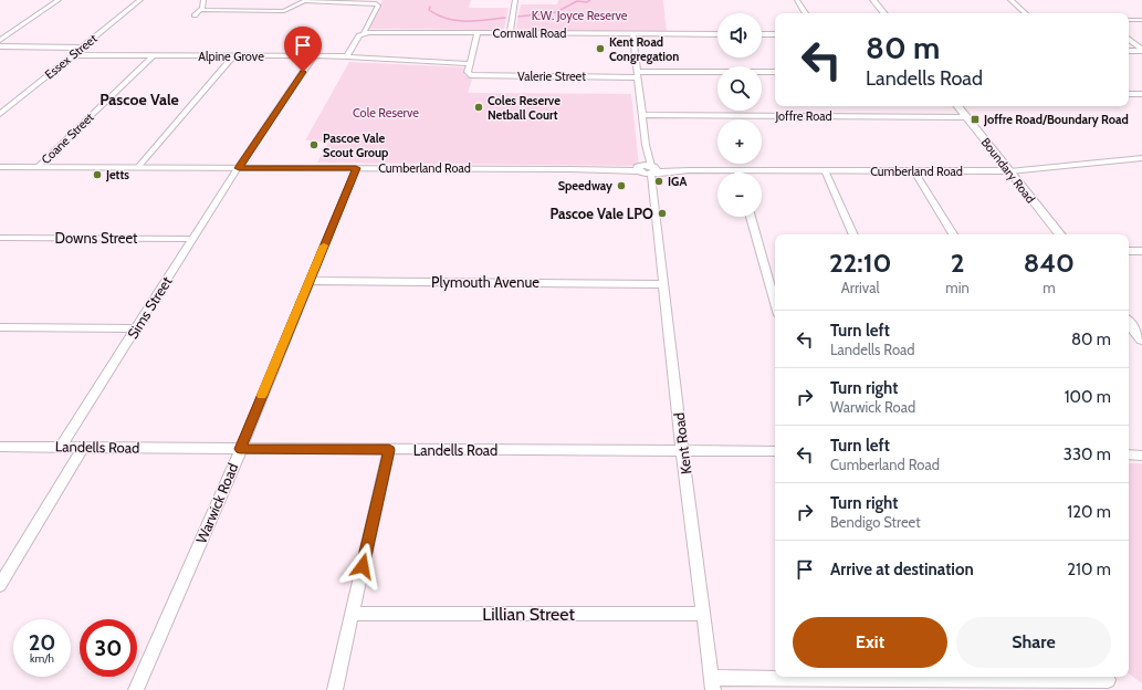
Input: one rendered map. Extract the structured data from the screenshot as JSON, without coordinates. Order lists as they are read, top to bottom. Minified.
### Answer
{"streets":{"main road":["Cumberland Road","Boundary Road"],"street":["Cornwall Road","Essex Street","Alpine Grove","Valerie Street","Joffre Road","Coane Street","Downs Street","Plymouth Avenue","Sims Street","Kent Road","Landells Road","Warwick Road","Lillian Street"]},"crossings":[["Cornwall Road","Kent Road"],["Essex Street","Alpine Grove"],["Alpine Grove","Valerie Street"],["Alpine Grove","Coane Street"],["Alpine Grove","Sims Street"],["Valerie Street","Kent Road"],["Joffre Road","Boundary Road"],["Joffre Road","Kent Road"],["Coane Street","Cumberland Road"],["Cumberland Road","Boundary Road"],["Cumberland Road","Sims Street"],["Cumberland Road","Kent Road"],["Cumberland Road","Warwick Road"],["Downs Street","Sims Street"],["Plymouth Avenue","Kent Road"],["Plymouth Avenue","Warwick Road"],["Sims Street","Landells Road"],["Kent Road","Landells Road"],["Kent Road","Lillian Street"],["Landells Road","Warwick Road"]],"districts":["Pascoe Vale"],"parks":["K.W. Joyce Reserve","Cole Reserve"],"places":{"other":["Kent Road Congregation","Coles Reserve Netball Court","Pascoe Vale Scout Group","Jetts","IGA","Speedway","Pascoe Vale LPO"],"transit":["Joffre Road/Boundary Road"]},"page":{"map_buttons":["+","−"],"turn":["80 m","Landells Road"],"eta":["22:10","Arrival","2","min","840","m"],"list":[{"name":"Turn left","note":"Landells Road","value":"80 m"},{"name":"Turn right","note":"Warwick Road","value":"100 m"},{"name":"Turn left","note":"Cumberland Road","value":"330 m"},{"name":"Turn right","note":"Bendigo Street","value":"120 m"},{"name":"Arrive at destination","value":"210 m"}],"buttons":["Exit","Share"],"speed":"20 km/h","limit":"30"}}
